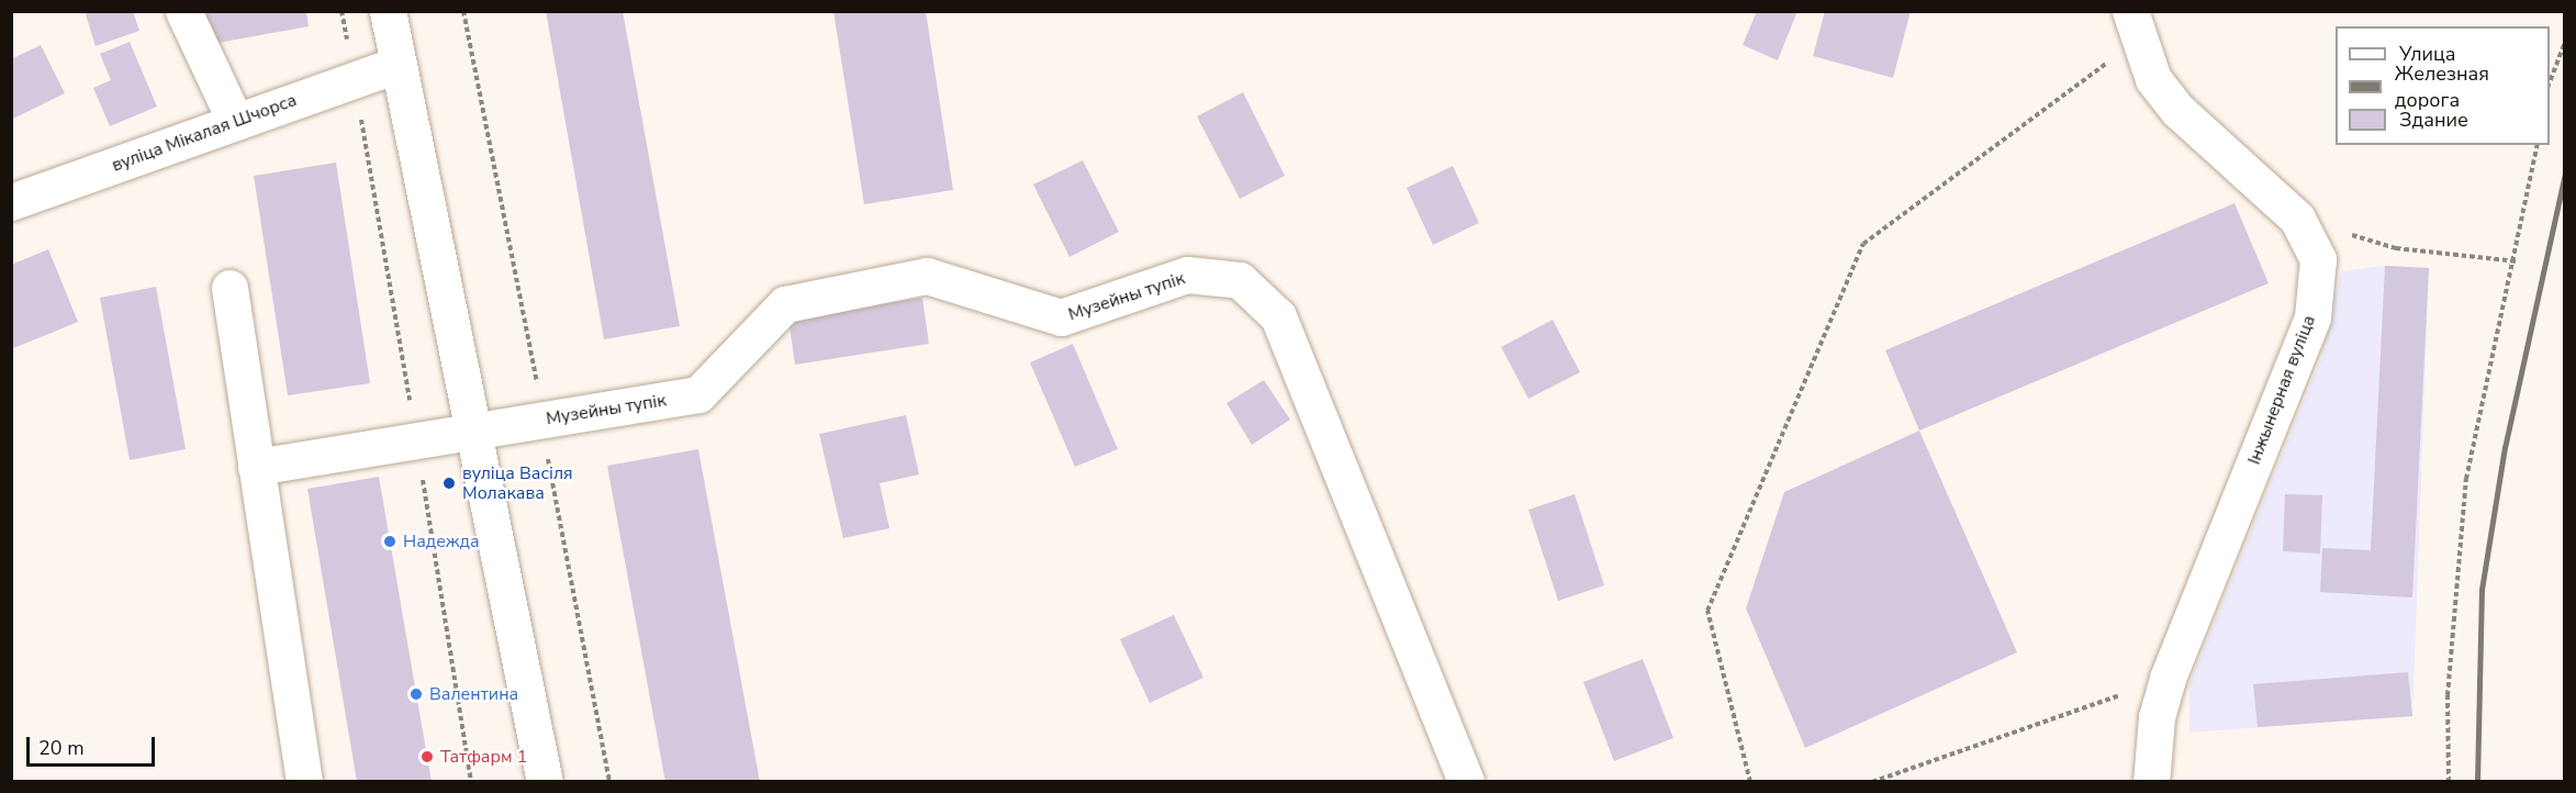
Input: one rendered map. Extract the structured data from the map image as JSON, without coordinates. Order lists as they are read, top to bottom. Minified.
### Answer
{"streets":{"street":["вуліца Мікалая Шчорса","Музейны тупік","Інжынерная вуліца"]},"places":["вуліца Васіля Молакава","Надежда","Валентина","Татфарм 1"],"legend":["Улица","Железная дорога","Здание"],"scale_bar":"20 m"}
